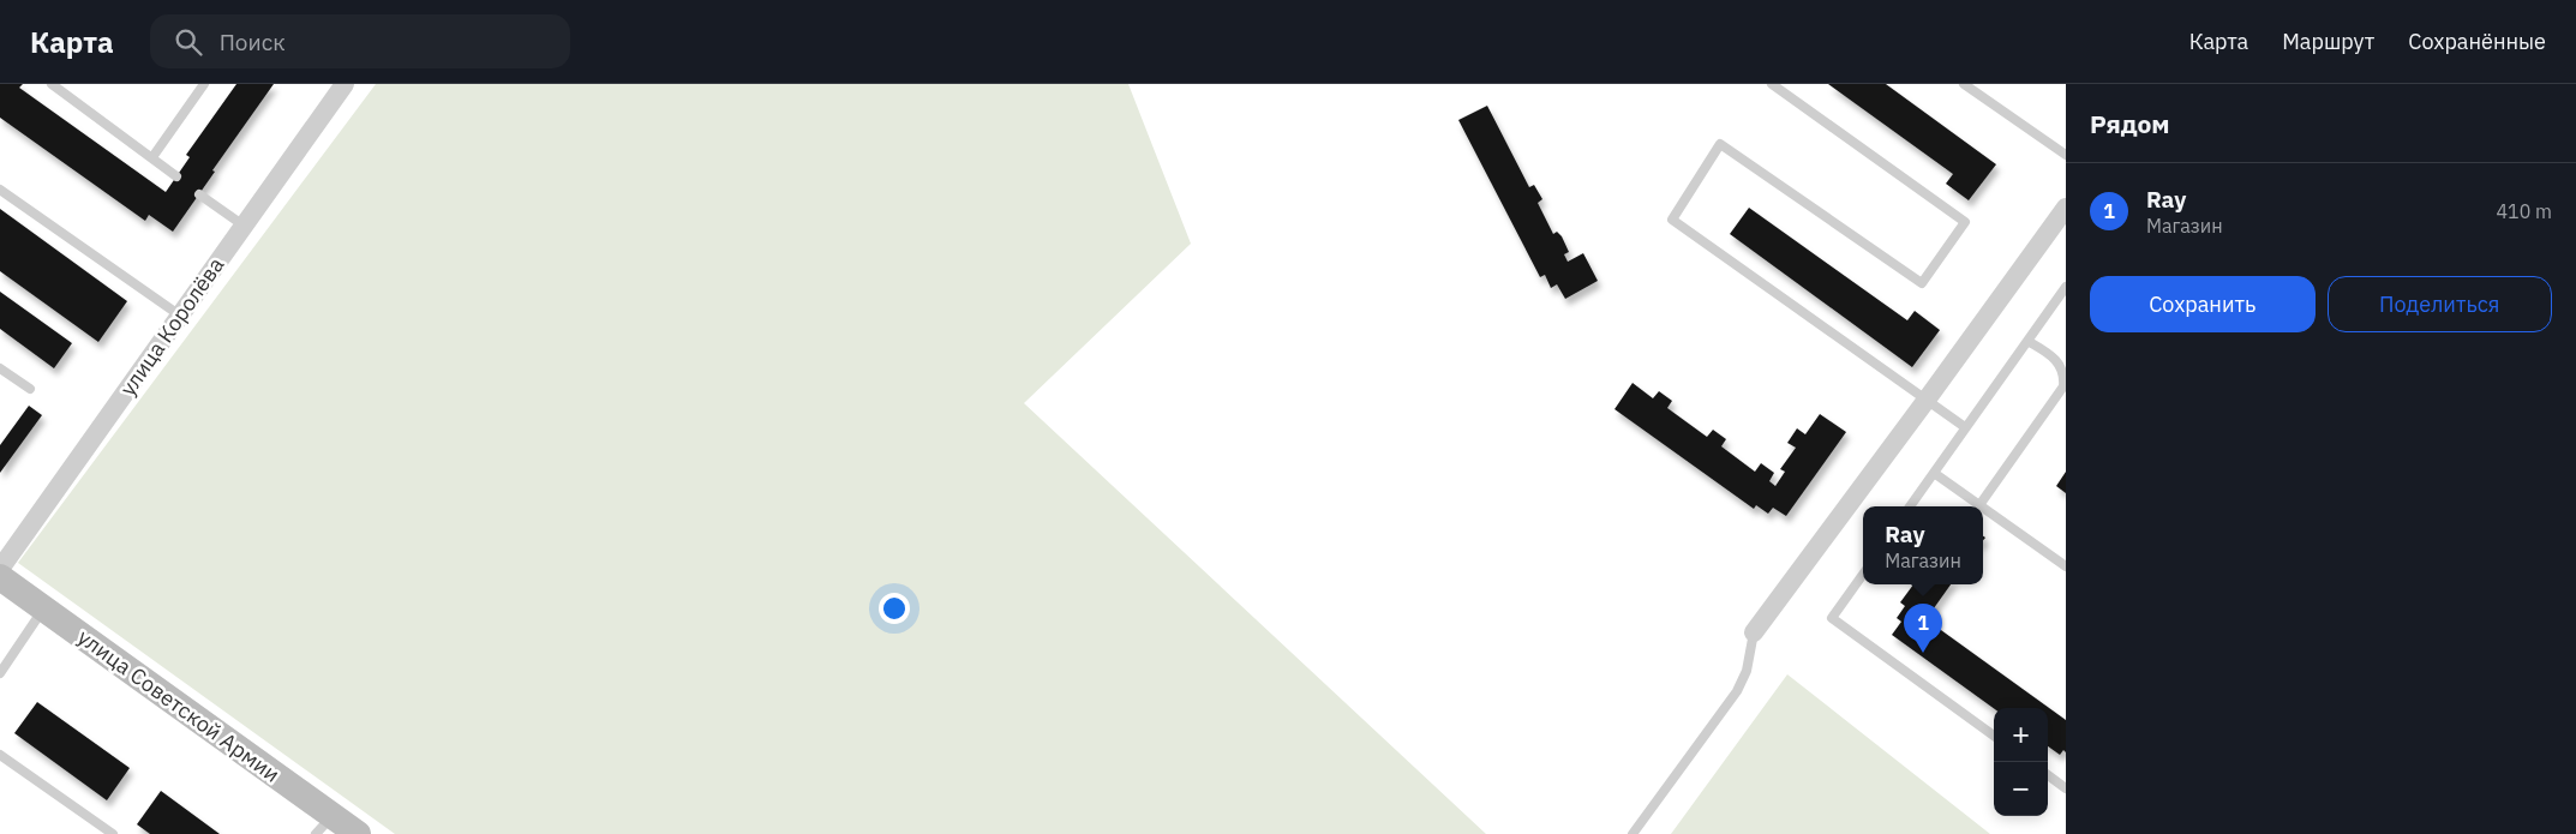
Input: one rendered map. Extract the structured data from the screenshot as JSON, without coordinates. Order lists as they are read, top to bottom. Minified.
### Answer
{"streets":{"main road":["улица Советской Армии"],"street":["улица Королёва"]},"page":{"header":"Карта","search":"Поиск","nav":["Карта","Маршрут","Сохранённые"],"heading":"Рядом","list":[{"mark":"1","name":"Ray","note":"Магазин","value":"410 m"}],"buttons":["Сохранить","Поделиться"],"popup":["Ray","Магазин"],"pins":"1","map_buttons":["+","−"]}}
